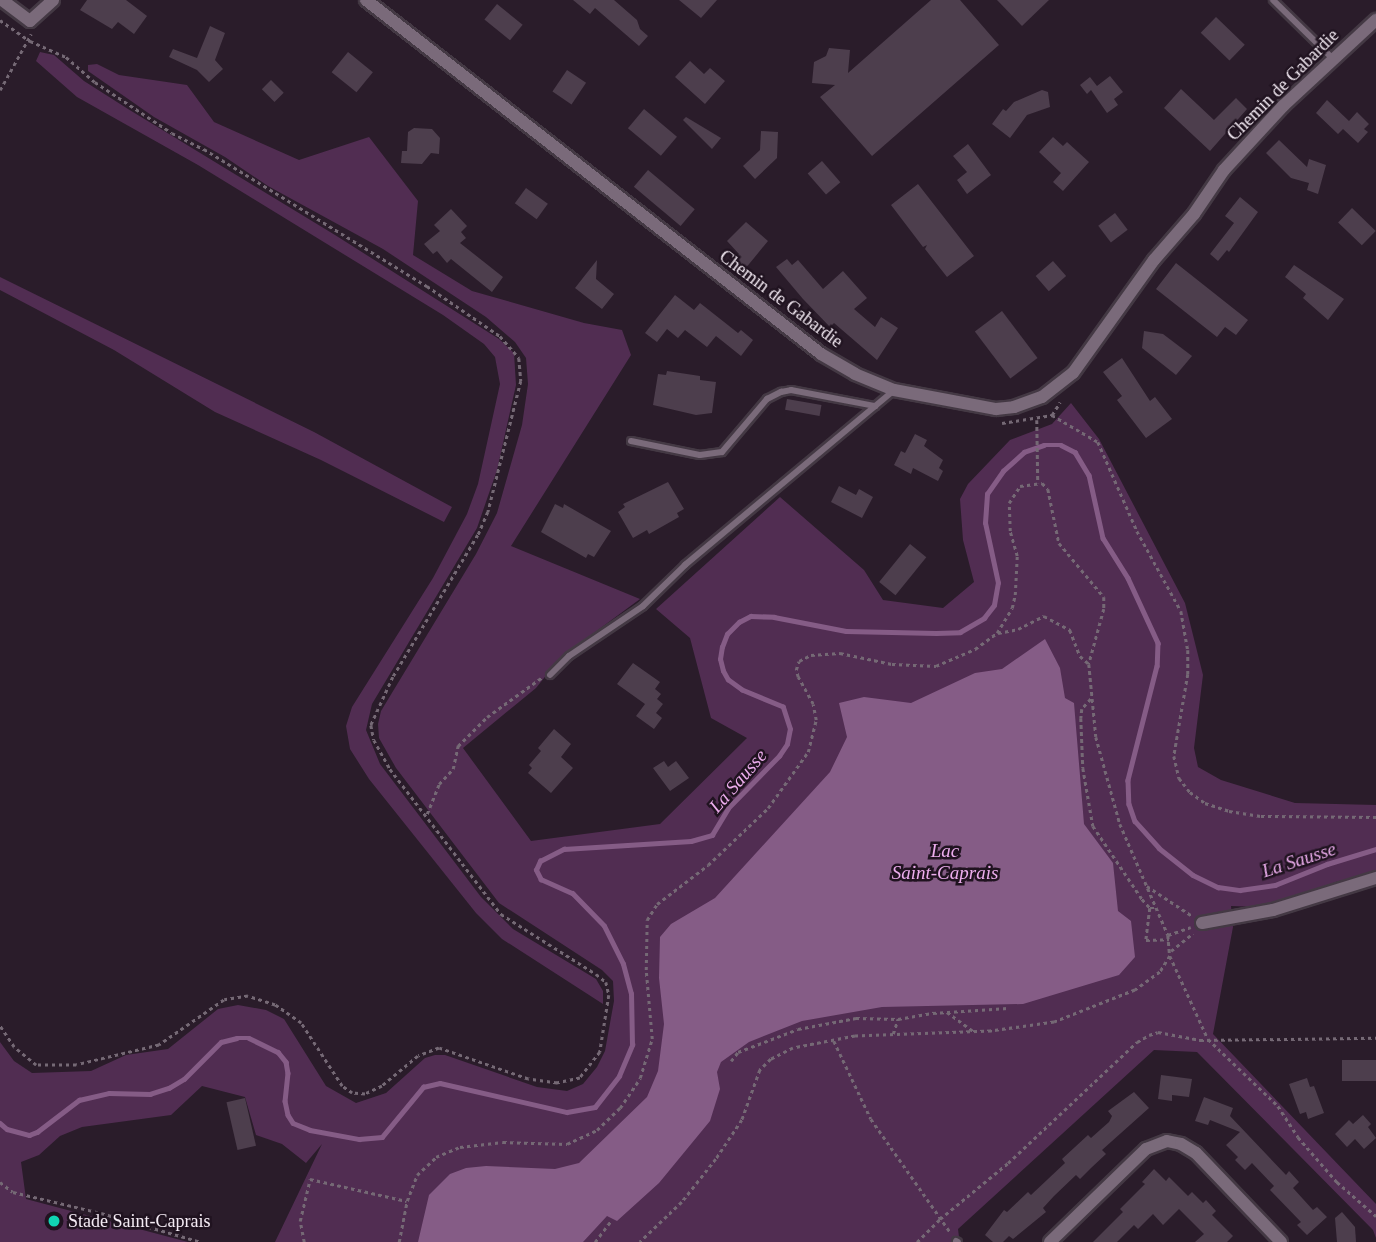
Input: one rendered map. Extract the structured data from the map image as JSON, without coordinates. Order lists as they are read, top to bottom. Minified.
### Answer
{"streets":{"street":["Chemin de Gabardie"]},"water":["La Sausse","Lac Saint-Caprais"],"places":["Stade Saint-Caprais"]}
